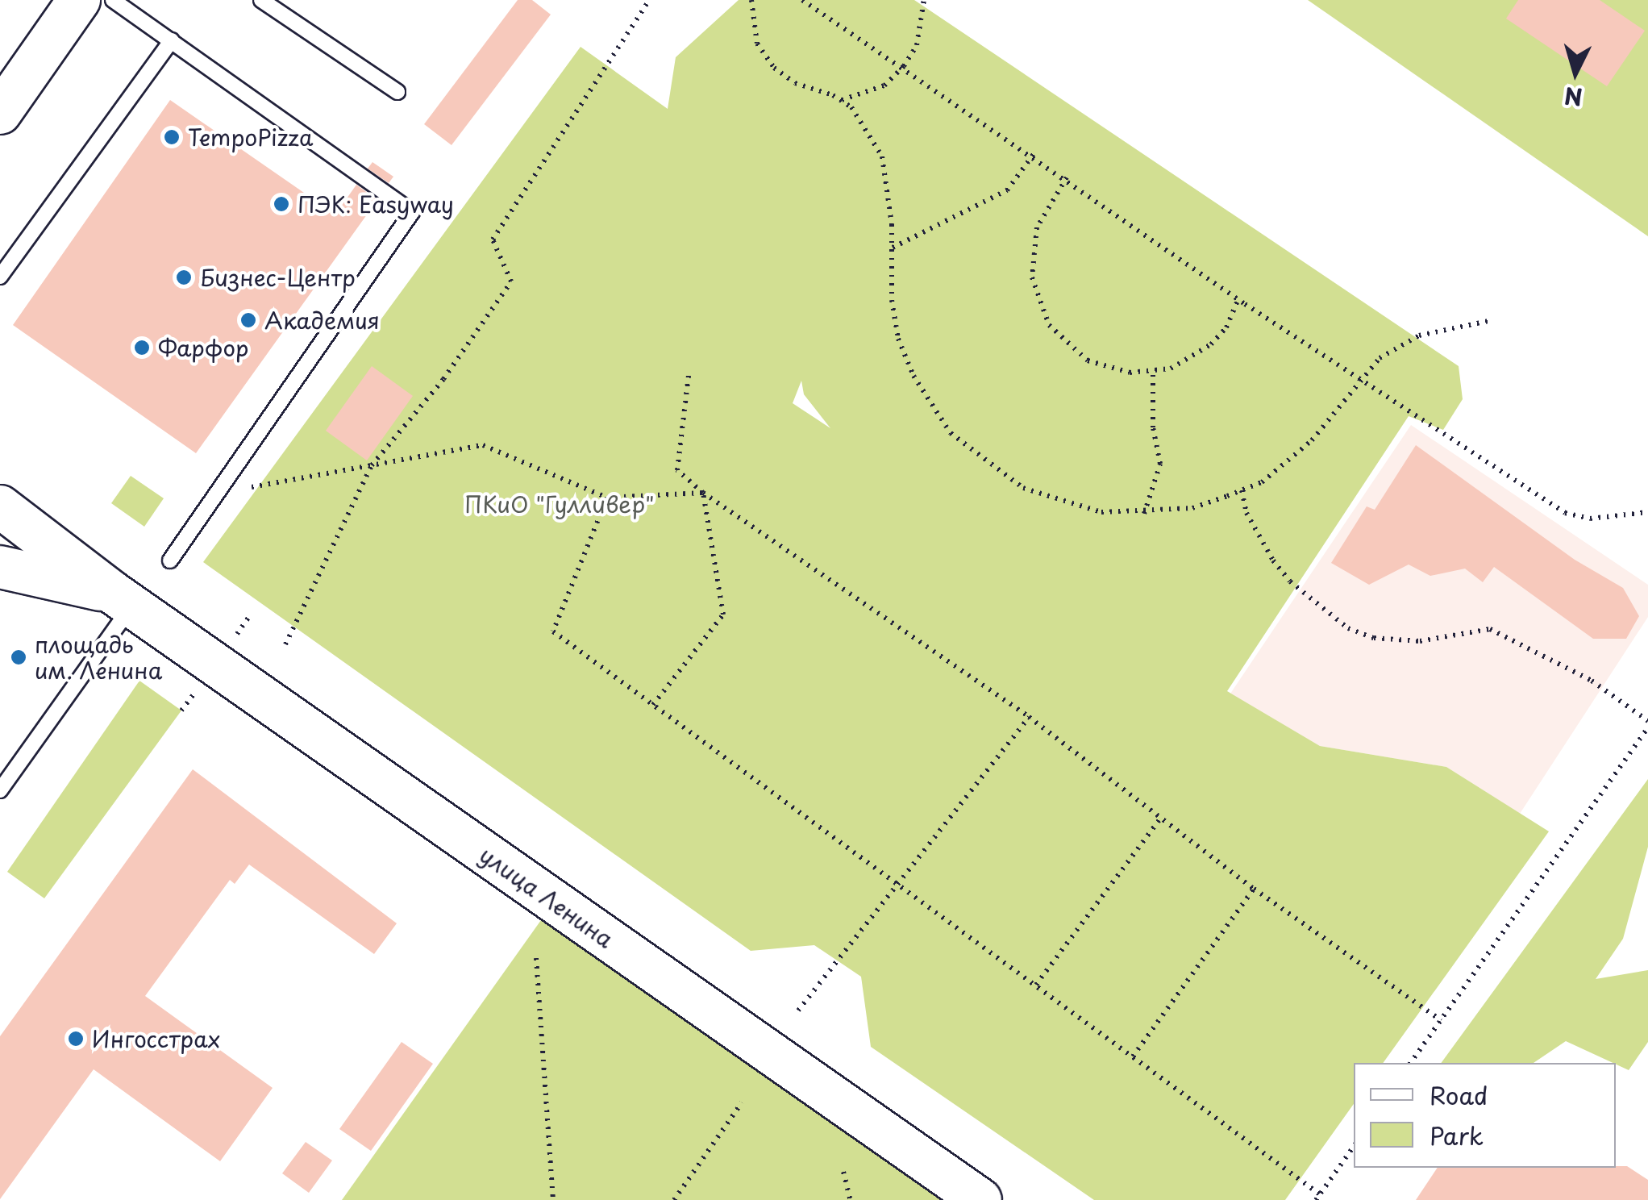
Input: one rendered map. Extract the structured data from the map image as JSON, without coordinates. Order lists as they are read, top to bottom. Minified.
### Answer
{"streets":{"main road":["улица Ленина"]},"parks":["ПКиО \"Гулливер\""],"places":["TempoPizza","ПЭК: Easyway","Бизнес-Центр","Академия","Фарфор","площадь им. Ленина","Ингосстрах"],"legend":["Road","Park"],"north":"bottom"}
